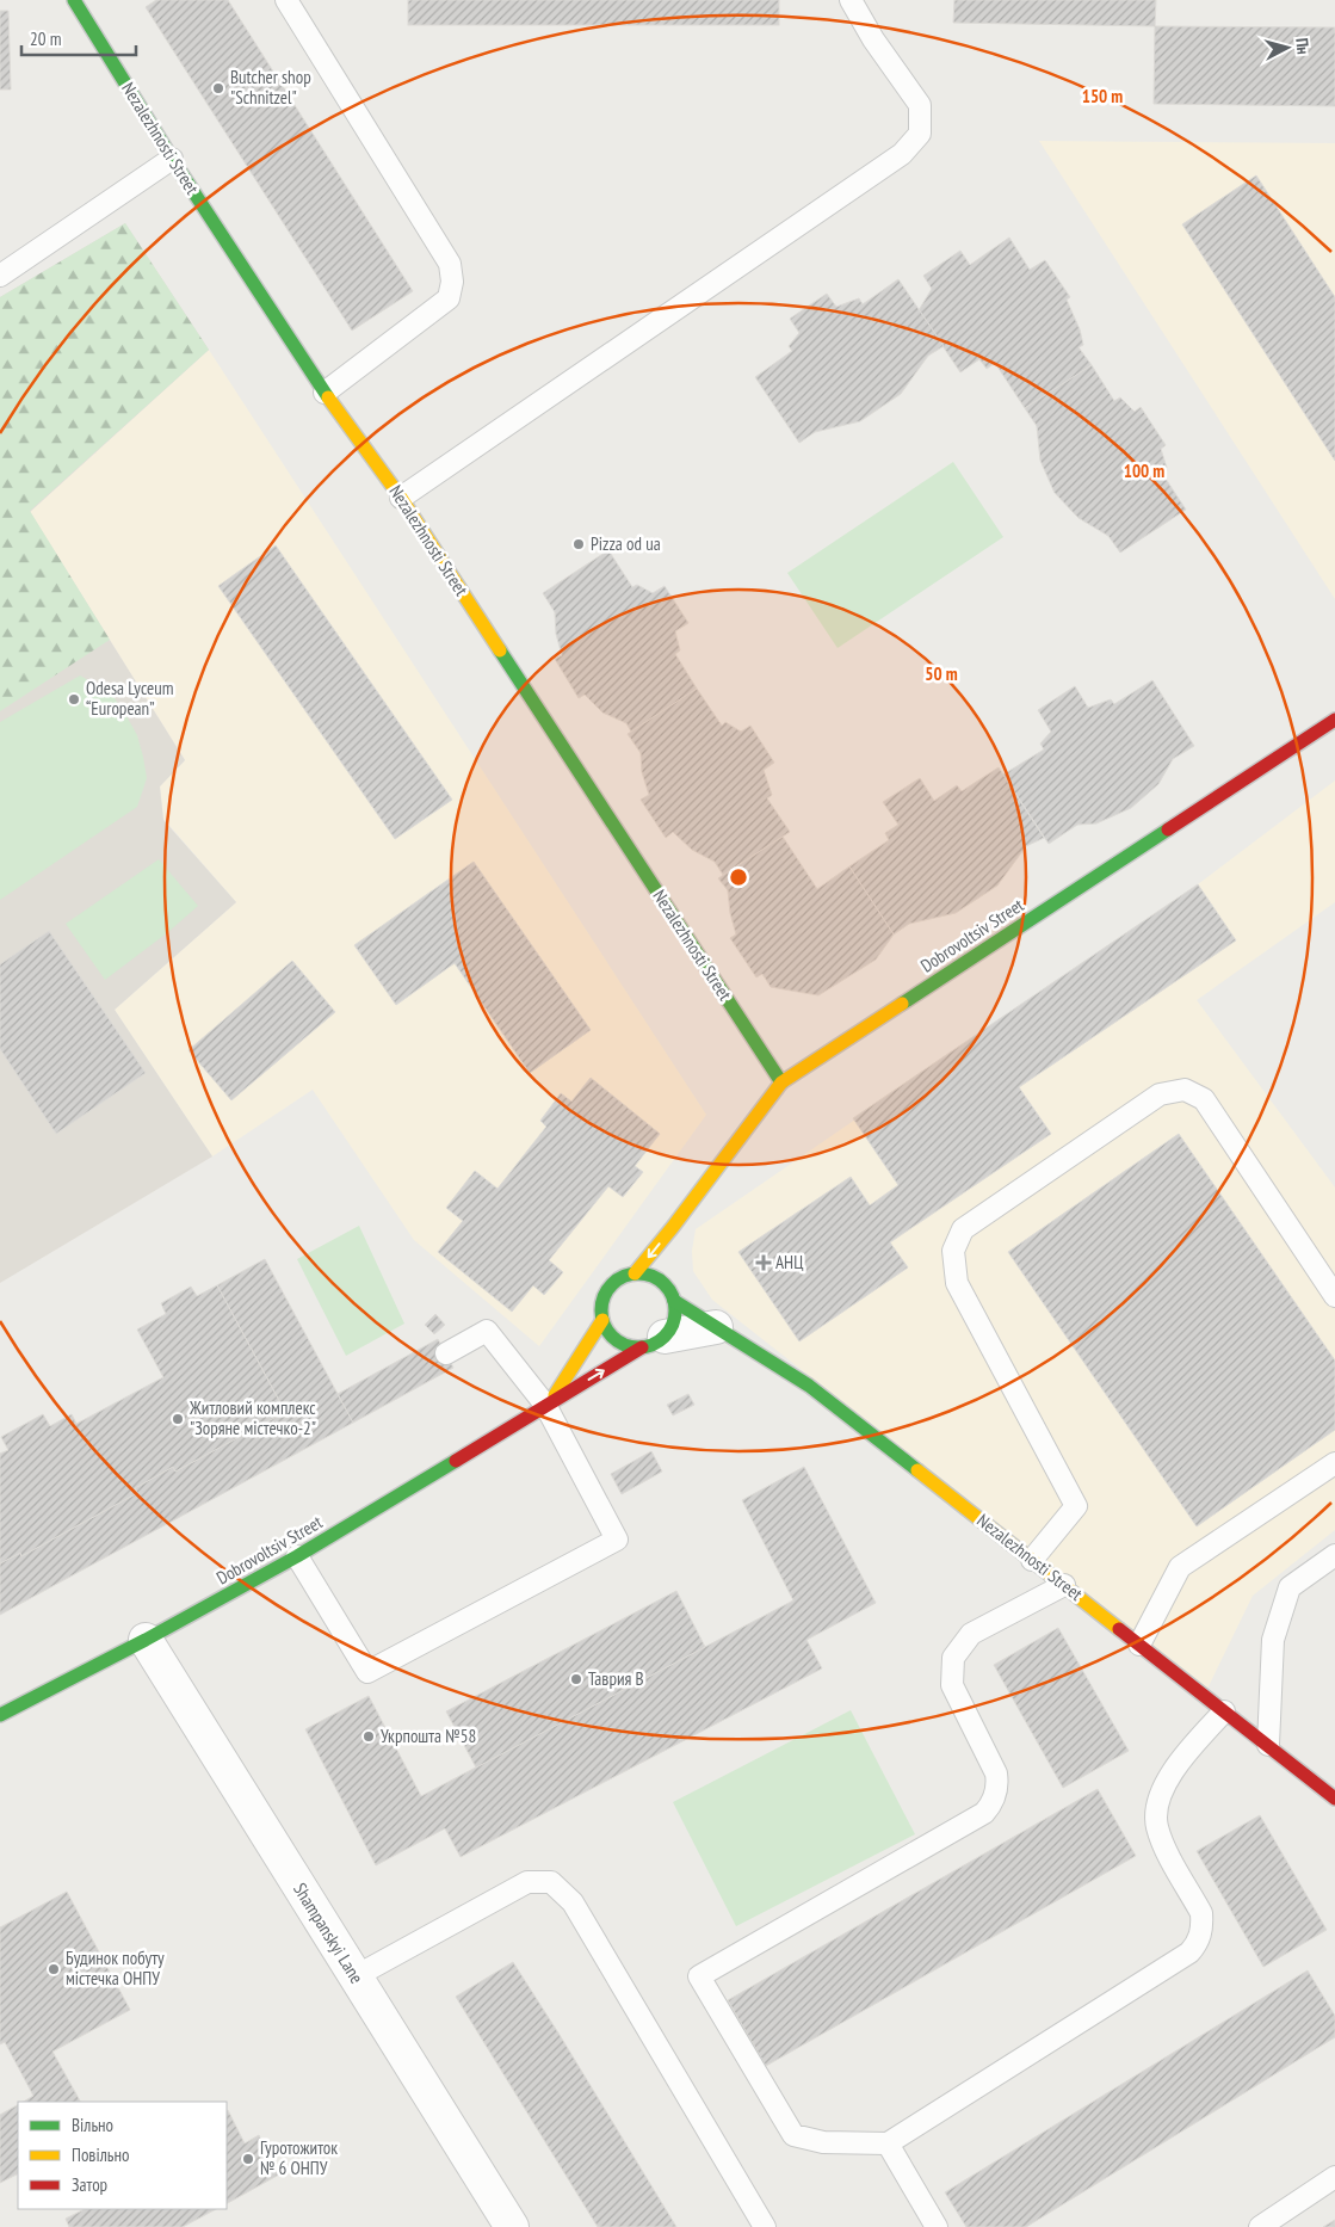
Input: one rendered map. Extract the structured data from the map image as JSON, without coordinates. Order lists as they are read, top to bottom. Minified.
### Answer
{"streets":{"street":["Nezalezhnosti Street","Dobrovoltsiv Street","Shampanskyi Lane"]},"crossings":[["Nezalezhnosti Street","Dobrovoltsiv Street"],["Dobrovoltsiv Street","Shampanskyi Lane"]],"places":{"other":["Butcher shop \"Schnitzel\"","Pizza od ua","Odesa Lyceum “European”","Житловий комплекс \"Зоряне містечко-2\"","Таврия В","Укрпошта №58","Будинок побуту містечка ОНПУ","Гуротожиток № 6 ОНПУ"],"health":["АНЦ"]},"legend":["Вільно","Повільно","Затор"],"scale_bar":"20 m","north":"right","rings":["150 m","100 m","50 m"]}
